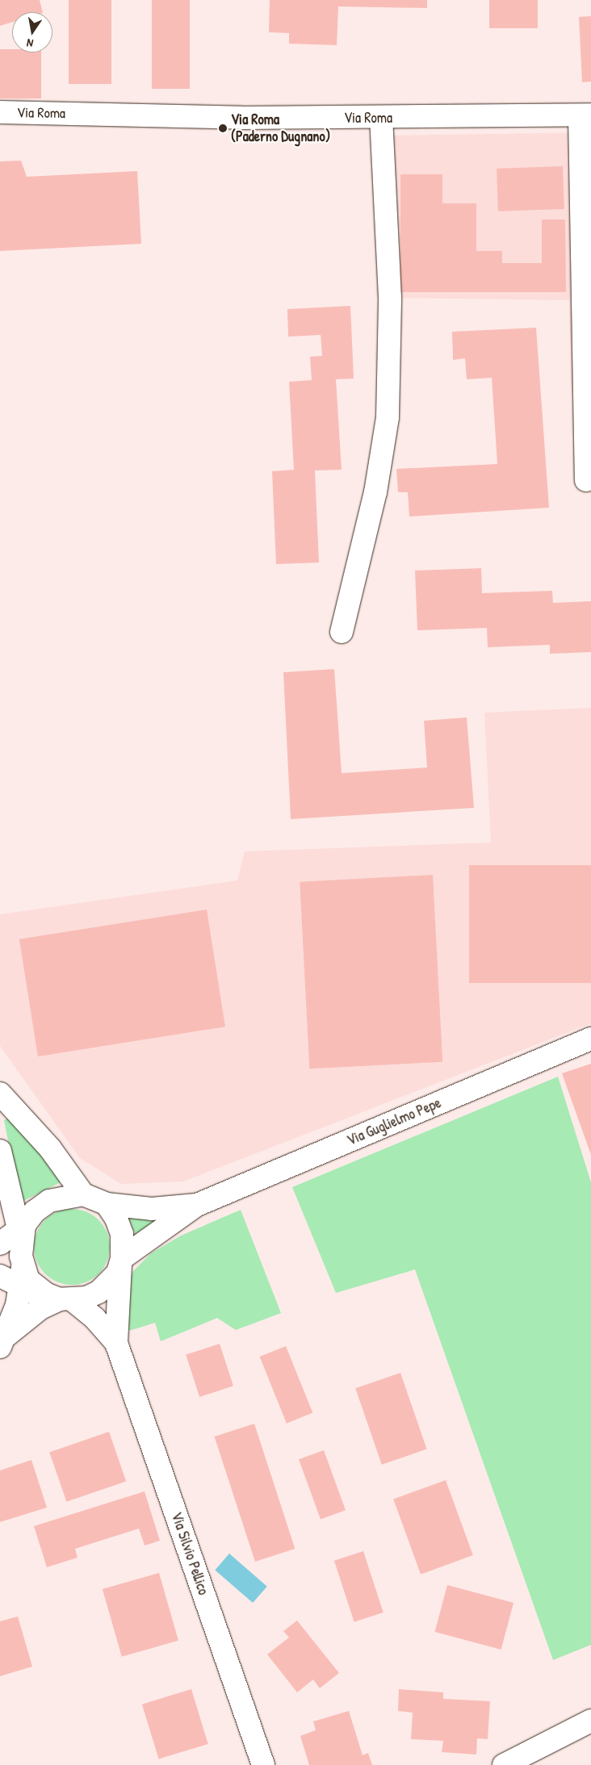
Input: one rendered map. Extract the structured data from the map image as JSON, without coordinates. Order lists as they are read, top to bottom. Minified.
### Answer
{"streets":{"street":["Via Roma","Via Guglielmo Pepe","Via Silvio Pellico"]},"crossings":[["Via Guglielmo Pepe","Via Silvio Pellico"]],"places":["Via Roma (Paderno Dugnano)"],"north":"bottom"}
